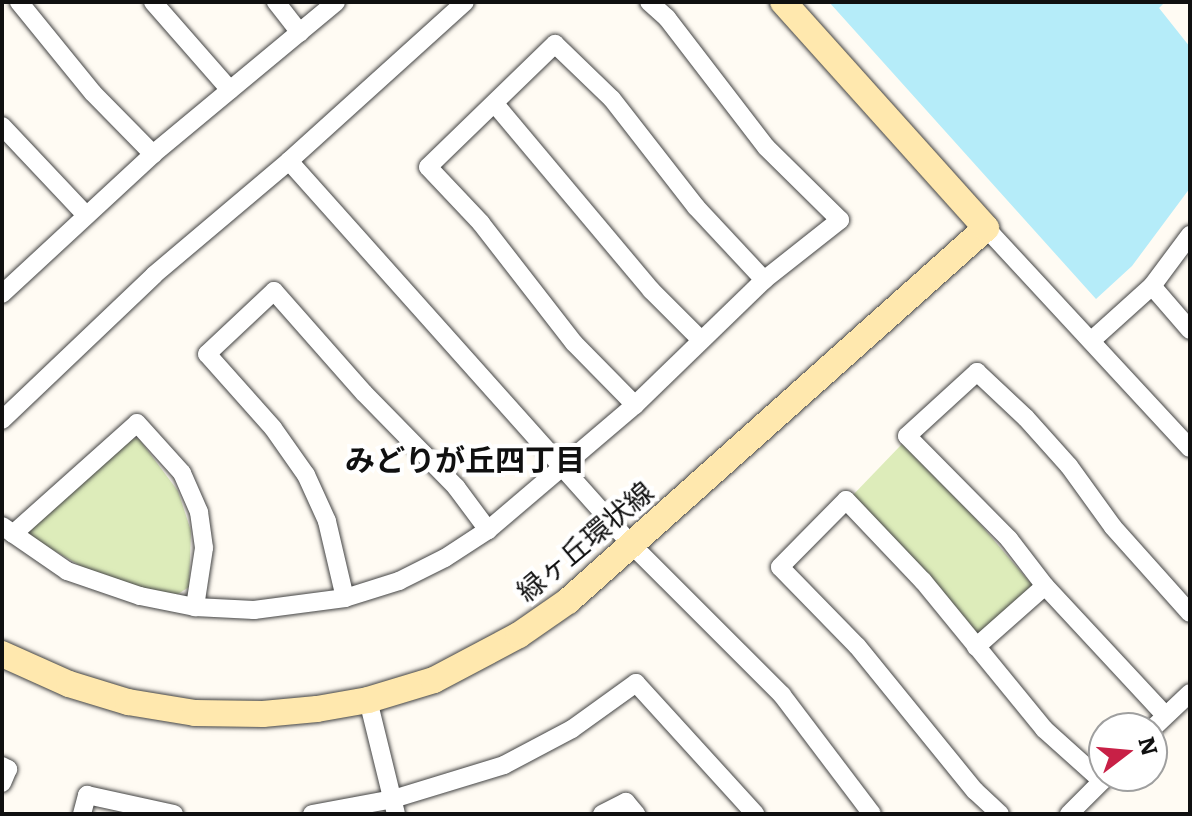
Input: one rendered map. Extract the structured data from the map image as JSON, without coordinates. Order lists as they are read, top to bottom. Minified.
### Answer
{"streets":{"street":["緑ヶ丘環状線"]},"districts":["みどりが丘四丁目"],"north":"right"}
